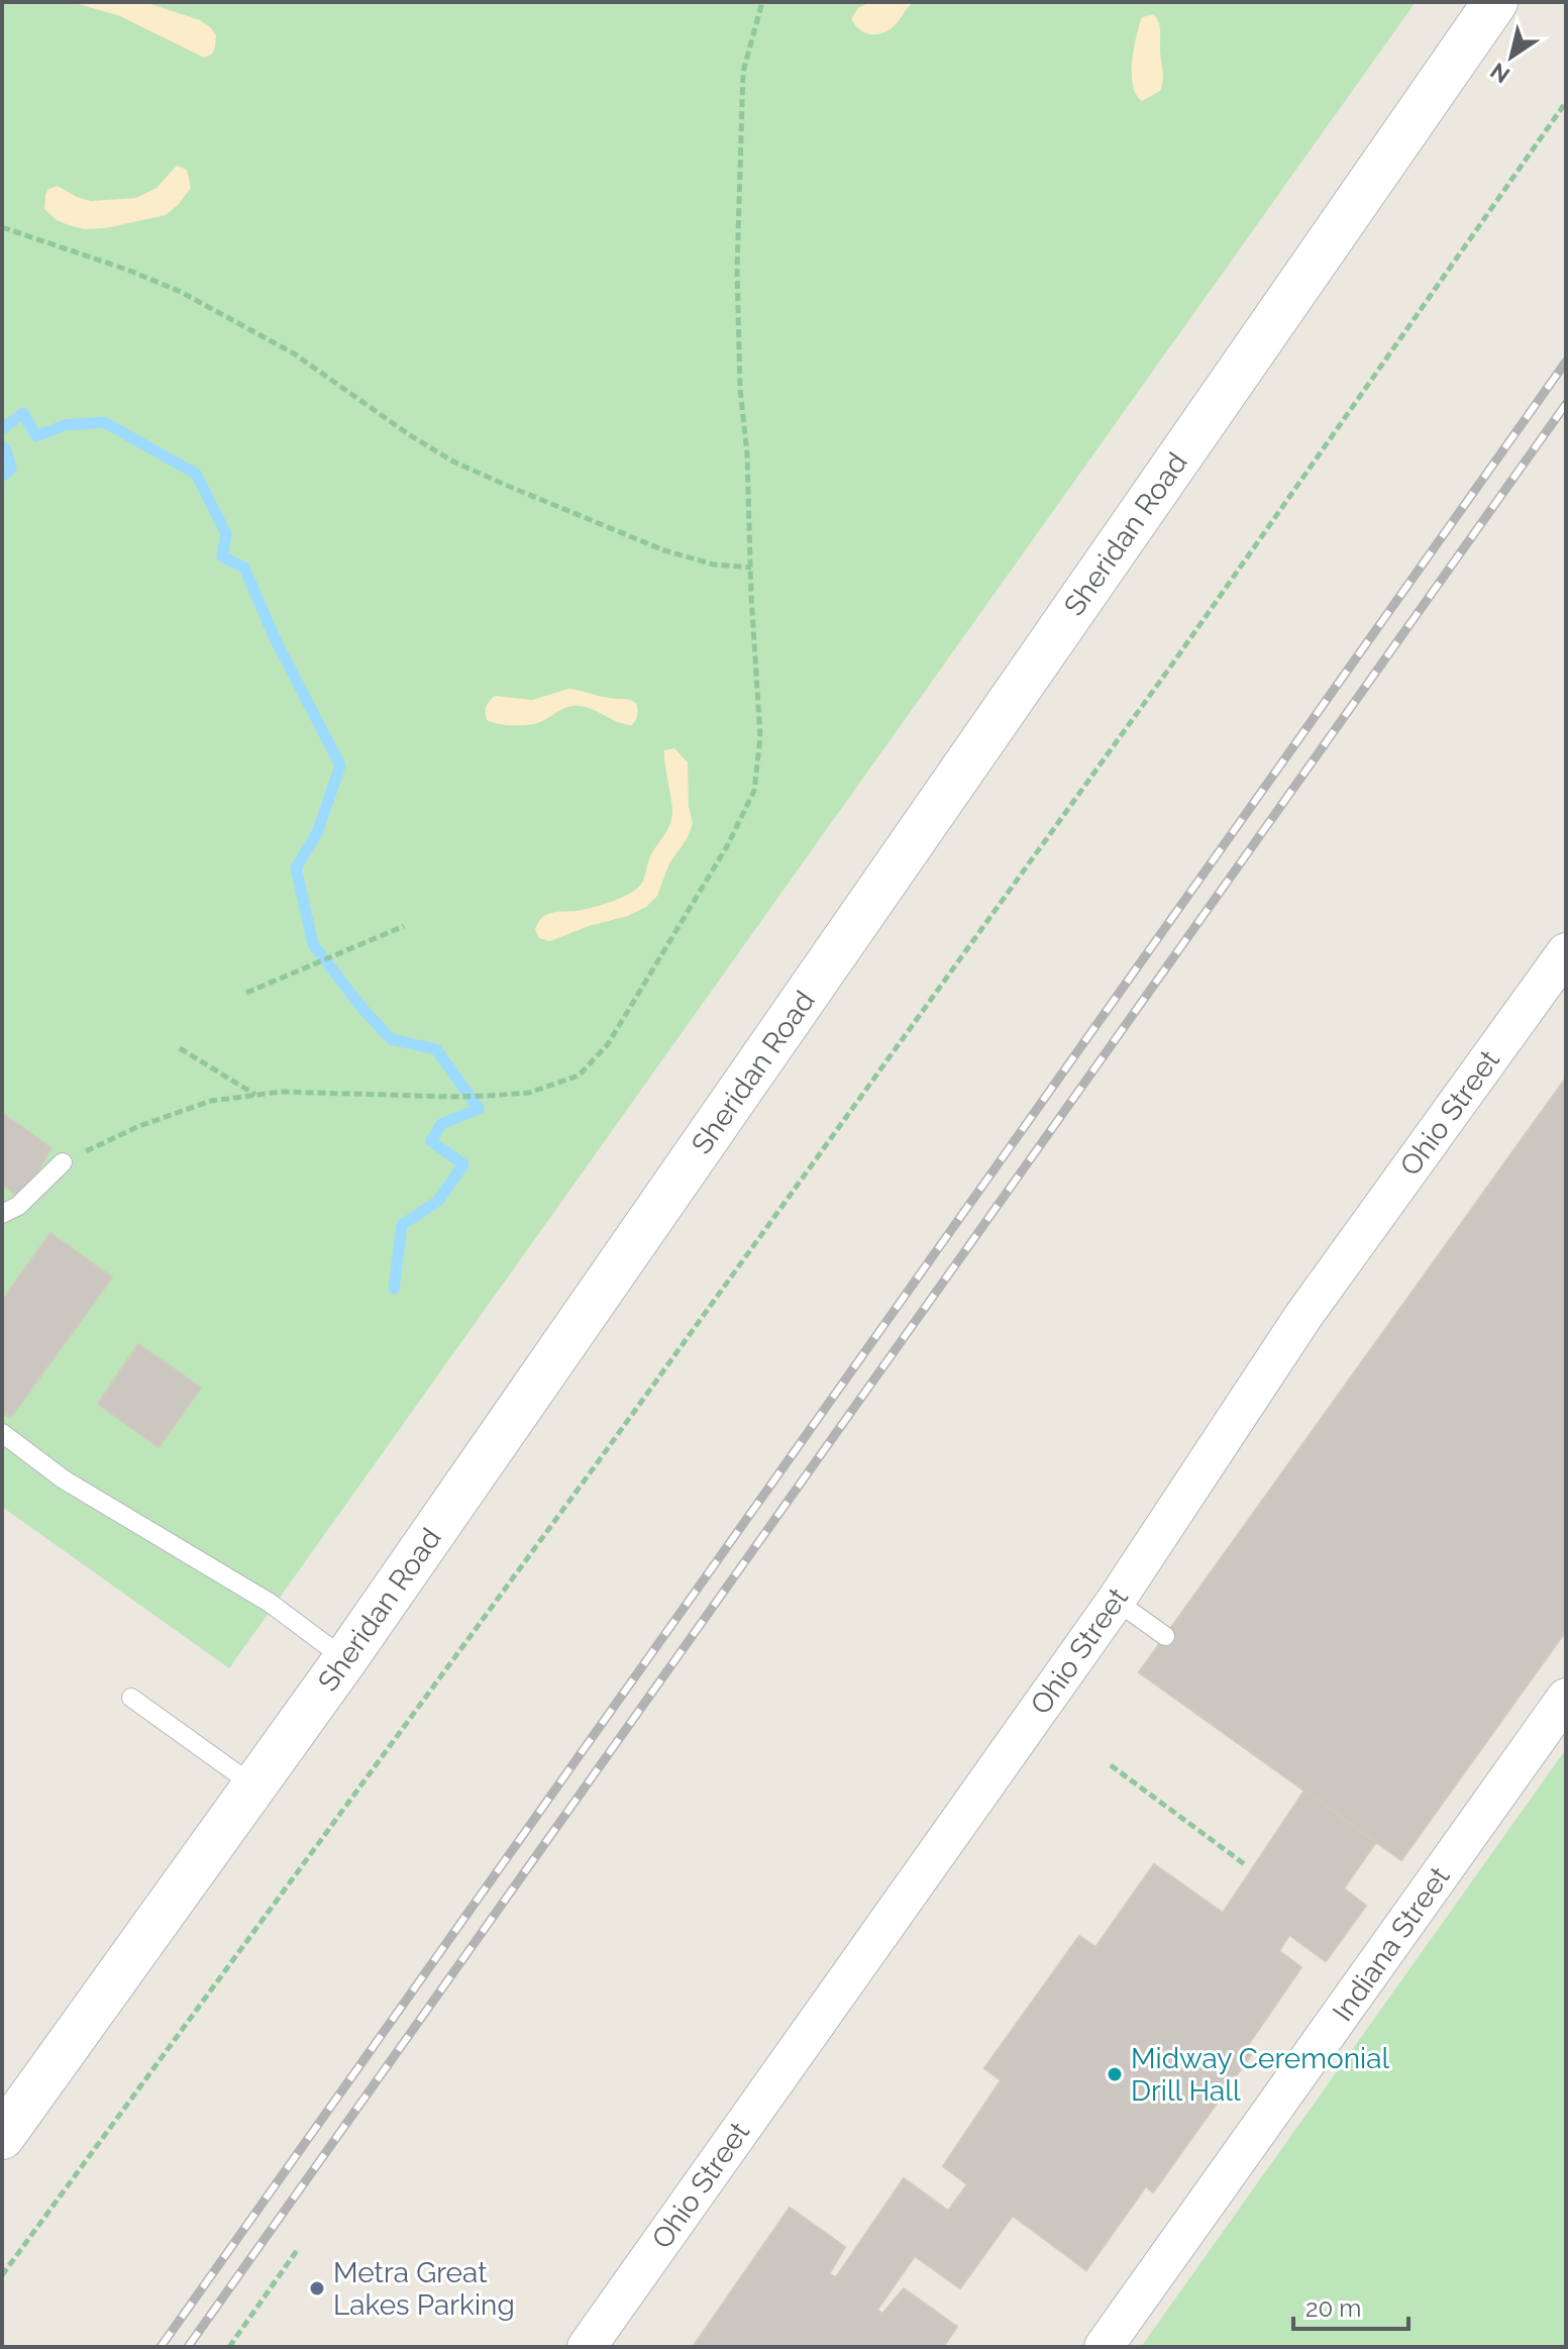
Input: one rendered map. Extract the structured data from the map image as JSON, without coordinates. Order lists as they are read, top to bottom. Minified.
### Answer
{"streets":{"main road":["Sheridan Road"],"street":["Ohio Street","Indiana Street"]},"places":["Midway Ceremonial Drill Hall","Metra Great Lakes Parking"],"scale_bar":"20 m","north":"bottom left"}
